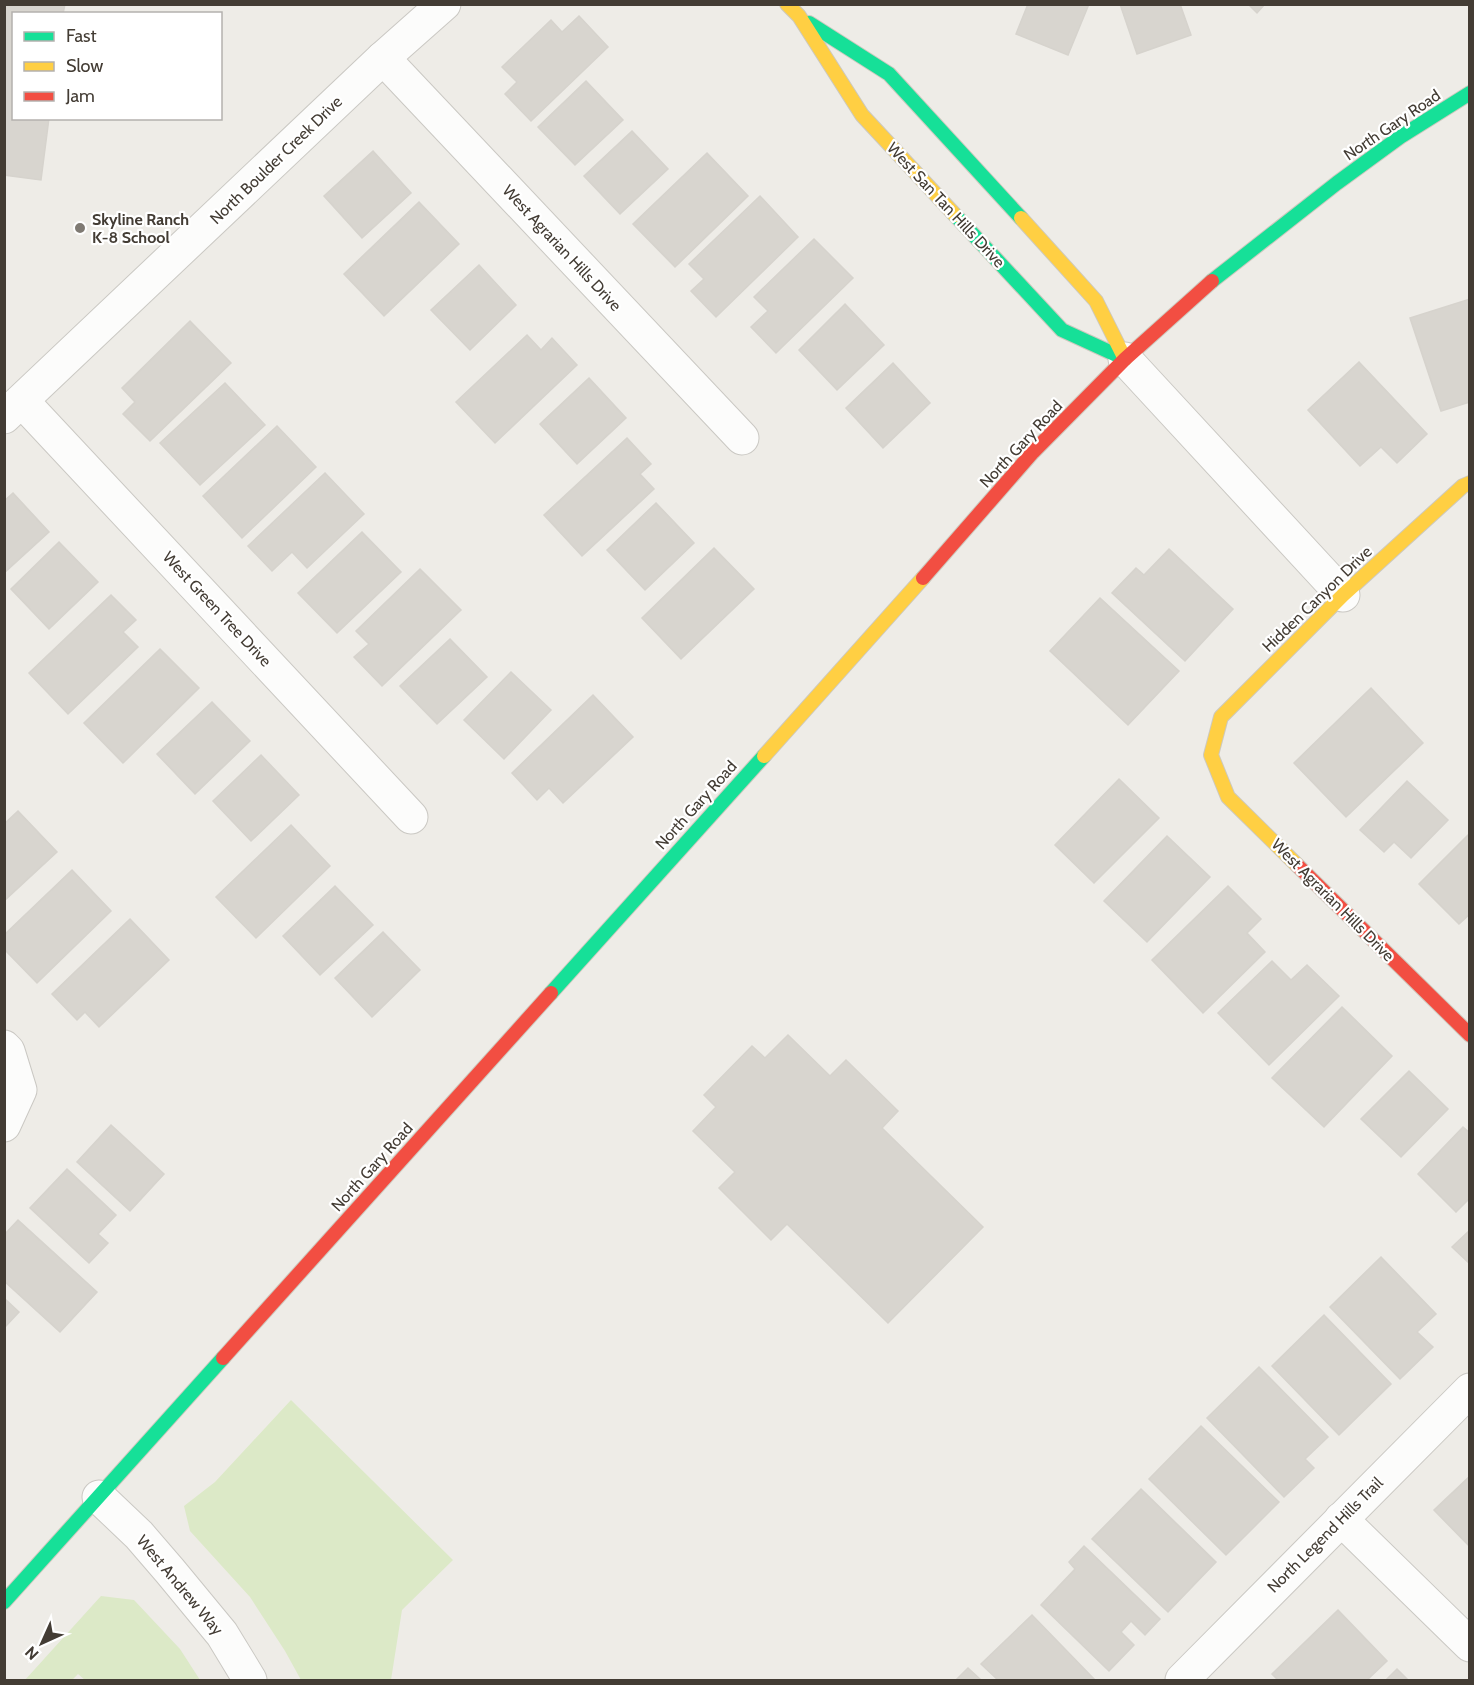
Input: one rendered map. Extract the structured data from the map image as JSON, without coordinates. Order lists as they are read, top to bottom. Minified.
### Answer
{"streets":{"main road":["North Gary Road","West San Tan Hills Drive","West Agrarian Hills Drive","Hidden Canyon Drive"],"street":["North Boulder Creek Drive","West Green Tree Drive","North Legend Hills Trail","West Andrew Way"]},"crossings":[["North Gary Road","West San Tan Hills Drive"],["North Gary Road","West Andrew Way"],["North Boulder Creek Drive","West Agrarian Hills Drive"],["North Boulder Creek Drive","West Green Tree Drive"],["West San Tan Hills Drive","Hidden Canyon Drive"],["West Agrarian Hills Drive","Hidden Canyon Drive"]],"places":["Skyline Ranch K-8 School"],"legend":["Fast","Slow","Jam"],"north":"bottom left"}
